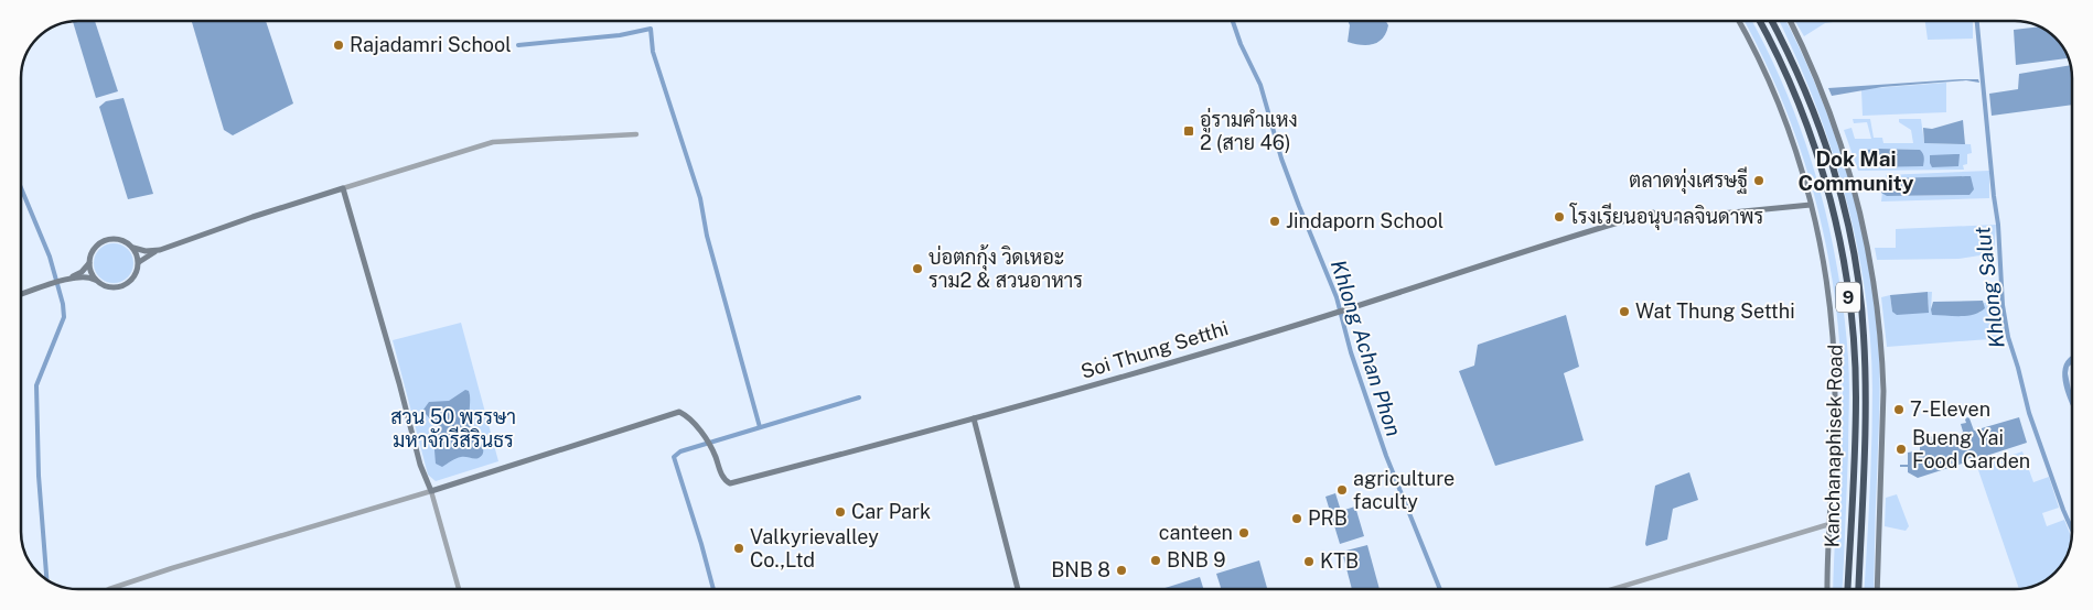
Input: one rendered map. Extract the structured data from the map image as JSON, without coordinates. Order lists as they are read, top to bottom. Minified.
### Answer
{"streets":{"highway":["9","Kanchanaphisek Road"],"main road":["Soi Thung Setthi"]},"districts":["Dok Mai Community"],"water":["Khlong Salut","Khlong Achan Phon"],"parks":["สวน 50 พรรษา มหาจักรีสิรินธร"],"places":{"other":["Rajadamri School","ตลาดทุ่งเศรษฐี","โรงเรียนอนุบาลจินดาพร","Jindaporn School","บ่อตกกุ้ง วิดเหอะ ราม2 & สวนอาหาร","Wat Thung Setthi","7-Eleven","Bueng Yai Food Garden","agriculture faculty","Car Park","PRB","canteen","Valkyrievalley Co.,Ltd","BNB 9","KTB","BNB 8"],"transit":["อู่รามคำแหง 2 (สาย 46)"]}}
